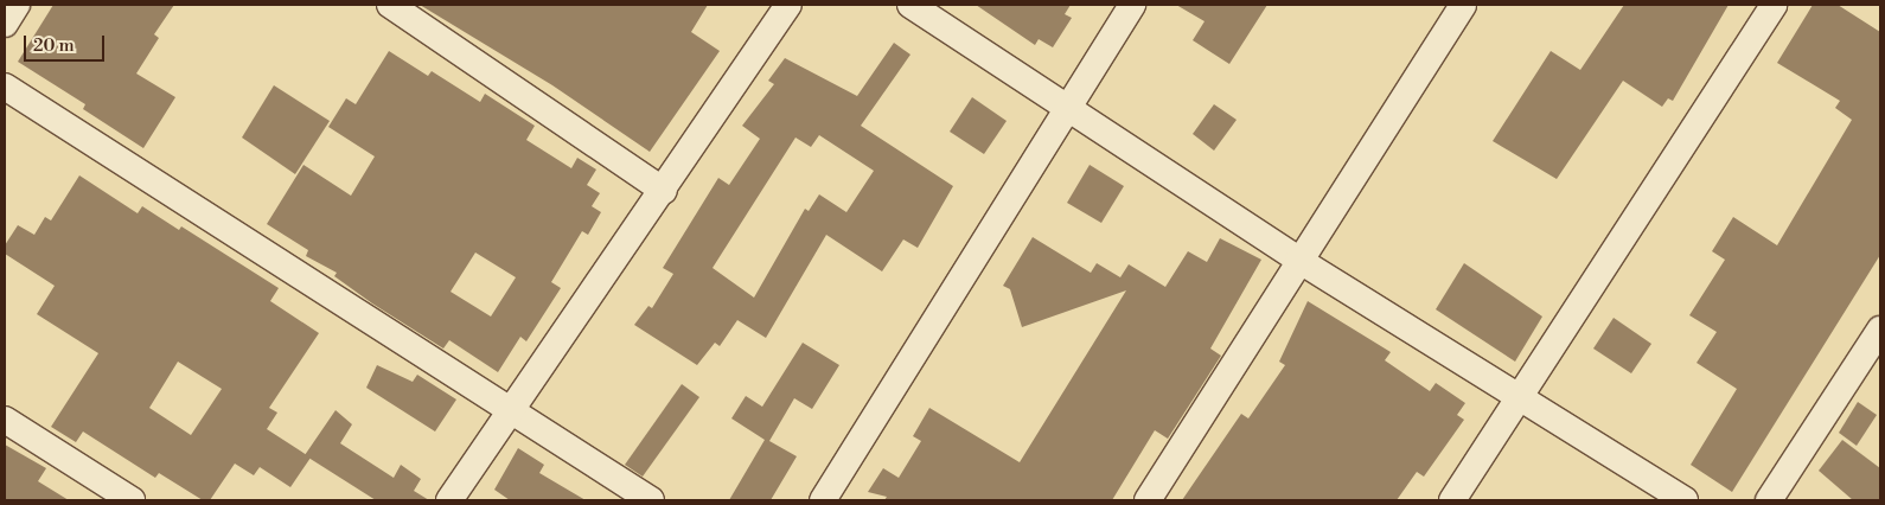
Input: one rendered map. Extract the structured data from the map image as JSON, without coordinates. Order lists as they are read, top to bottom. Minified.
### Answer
{"scale_bar":"20 m"}
